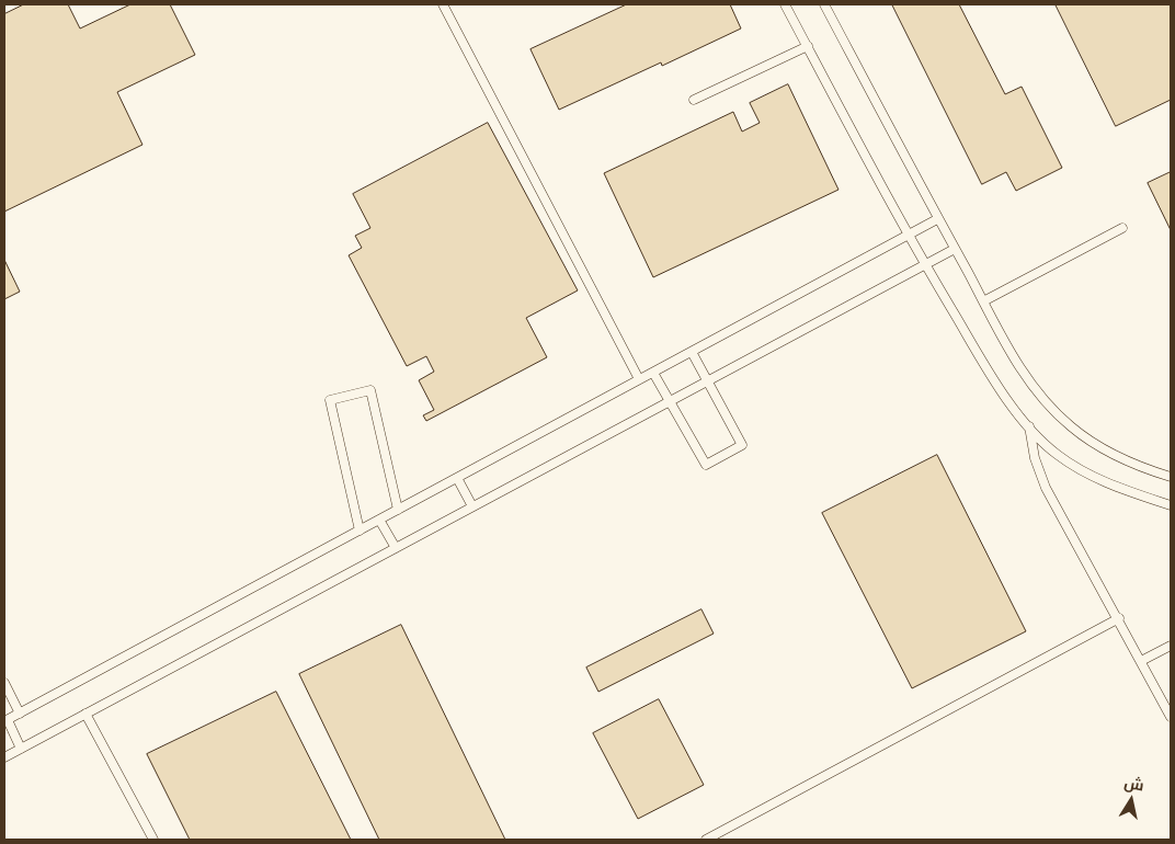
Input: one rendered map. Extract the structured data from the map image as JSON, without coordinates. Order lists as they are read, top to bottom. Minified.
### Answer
{"north":"top"}
